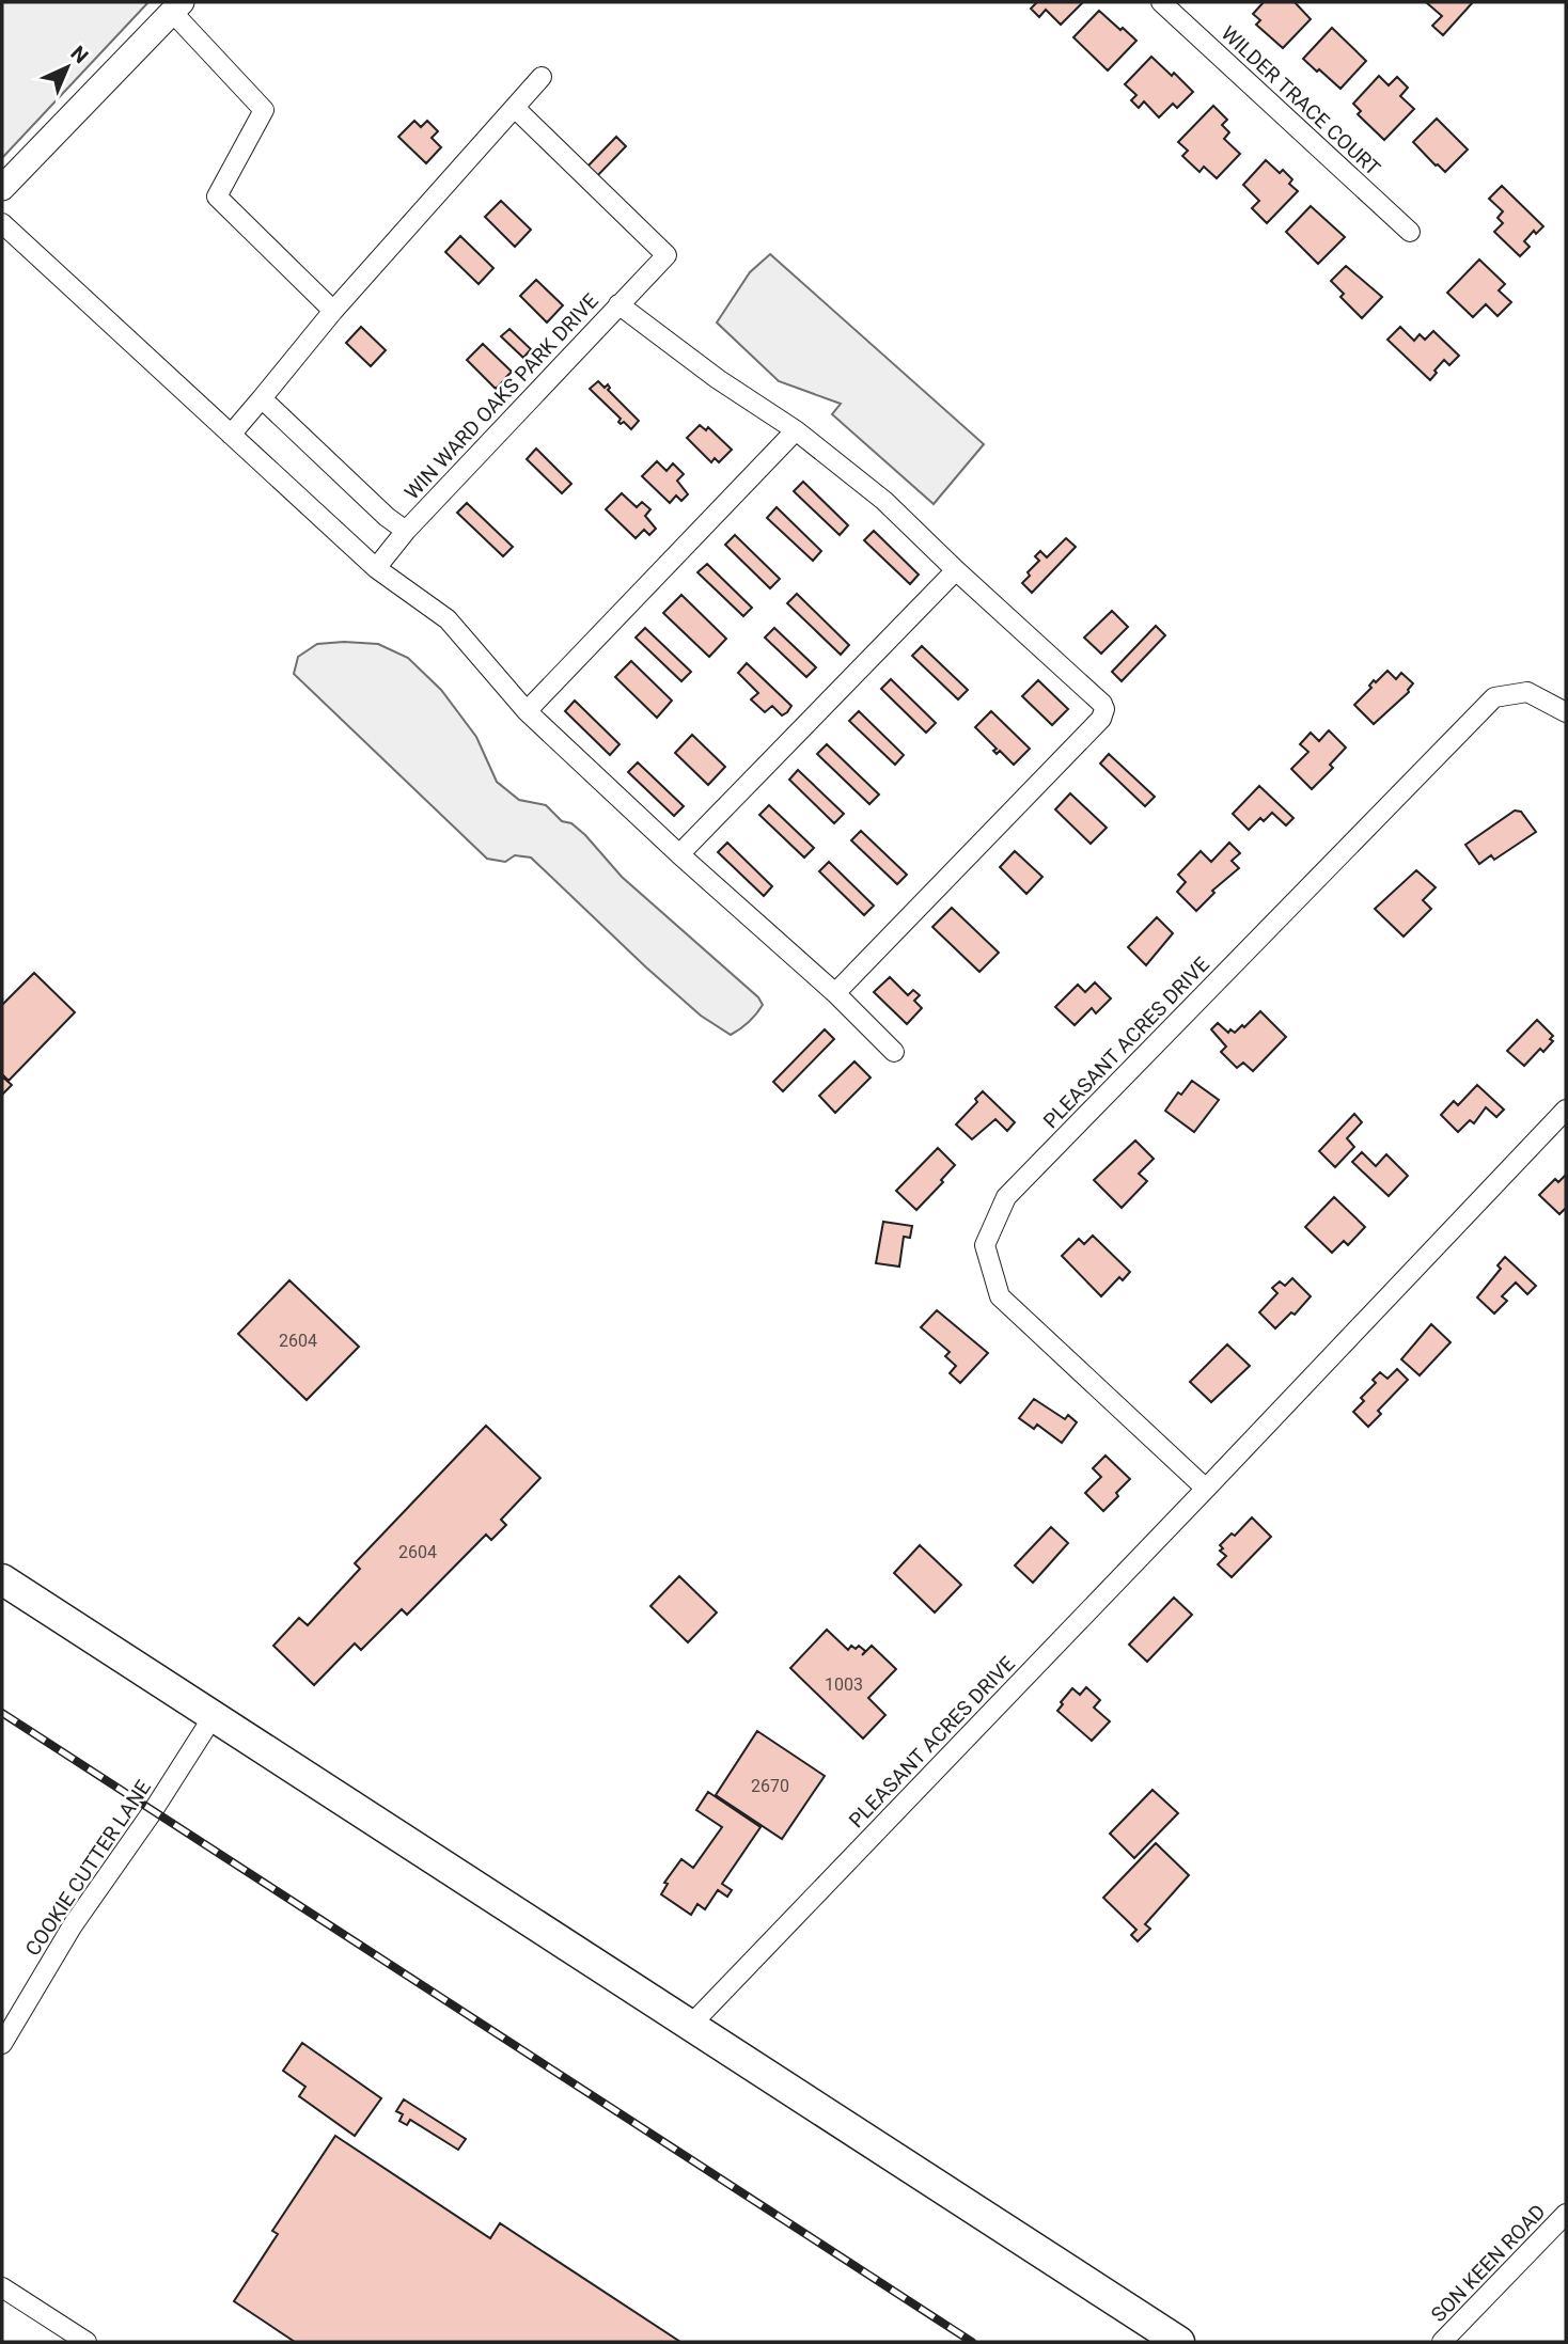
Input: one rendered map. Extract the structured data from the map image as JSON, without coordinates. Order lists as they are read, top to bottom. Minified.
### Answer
{"streets":{"street":["WILDER TRACE COURT","WIN WARD OAKS PARK DRIVE","PLEASANT ACRES DRIVE","COOKIE CUTTER LANE","SON KEEN ROAD"]},"house_numbers":["2604","2604","1003","2670"],"north":"top right"}
